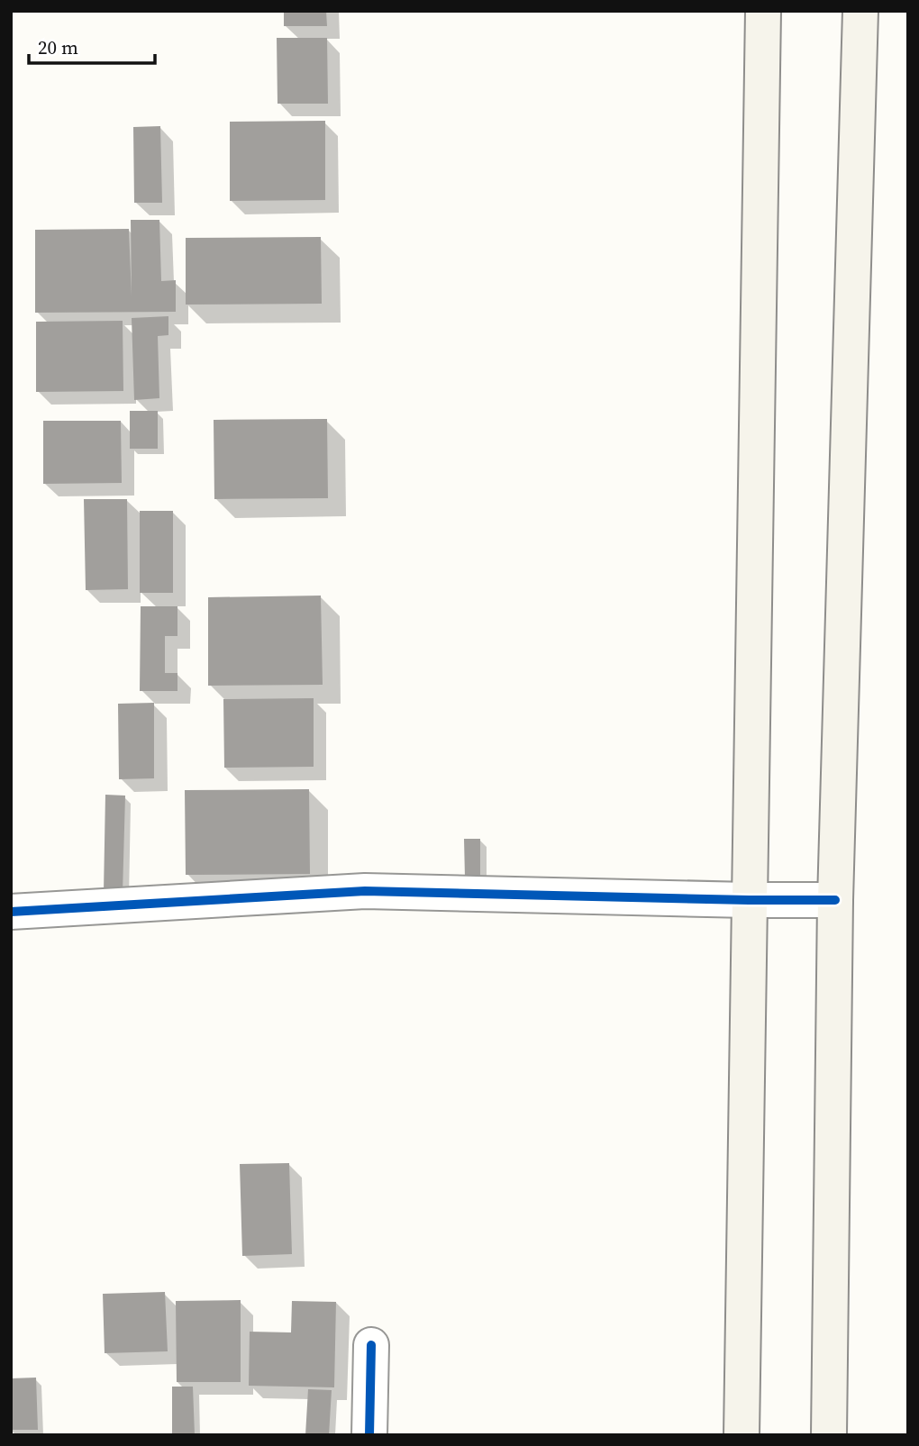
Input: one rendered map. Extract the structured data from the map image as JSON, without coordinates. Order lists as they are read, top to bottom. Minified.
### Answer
{"scale_bar":"20 m"}
